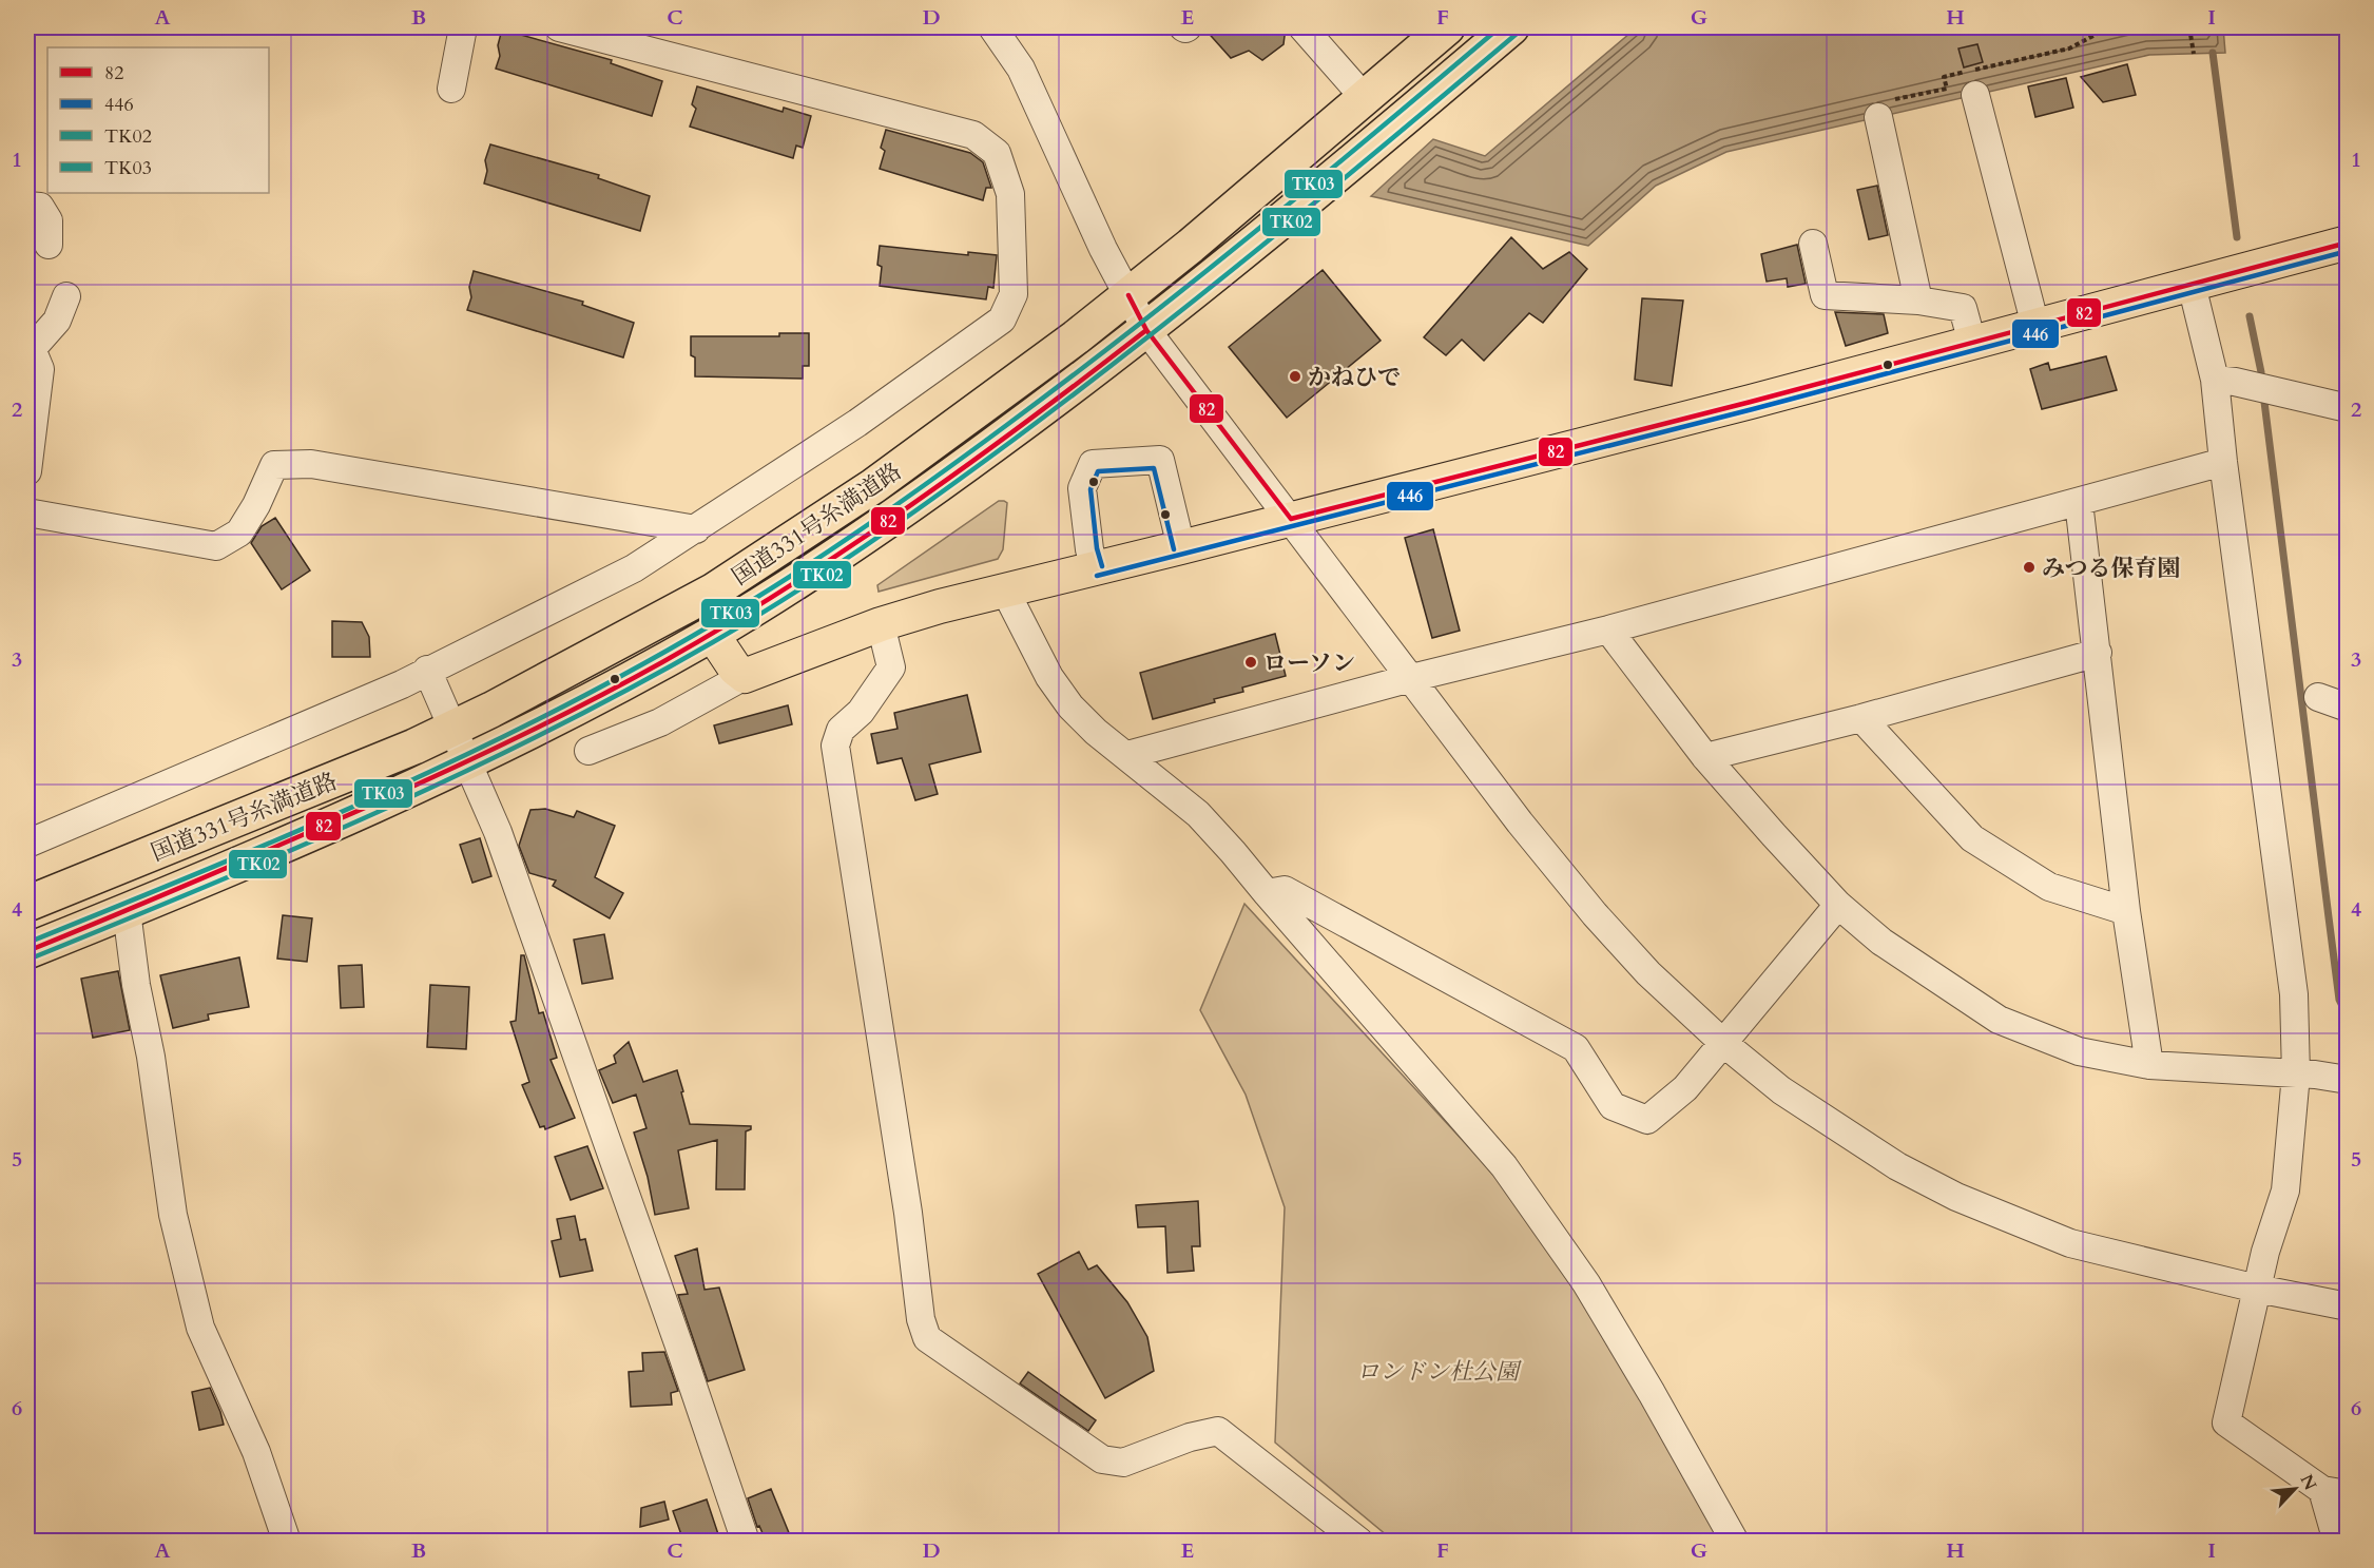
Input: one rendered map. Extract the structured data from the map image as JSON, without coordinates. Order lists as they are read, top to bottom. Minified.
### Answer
{"streets":{"highway":["国道331号糸満道路"]},"parks":["ロンドン杜公園"],"places":["かねひで","みつる保育園","ローソン"],"lines":["transit line TK03","transit line TK02","transit line 82","transit line 446"],"legend":["82","446","TK02","TK03"],"north":"top right","grid":{"columns":["A","B","C","D","E","F","G","H","I"],"rows":["1","2","3","4","5","6"]}}
